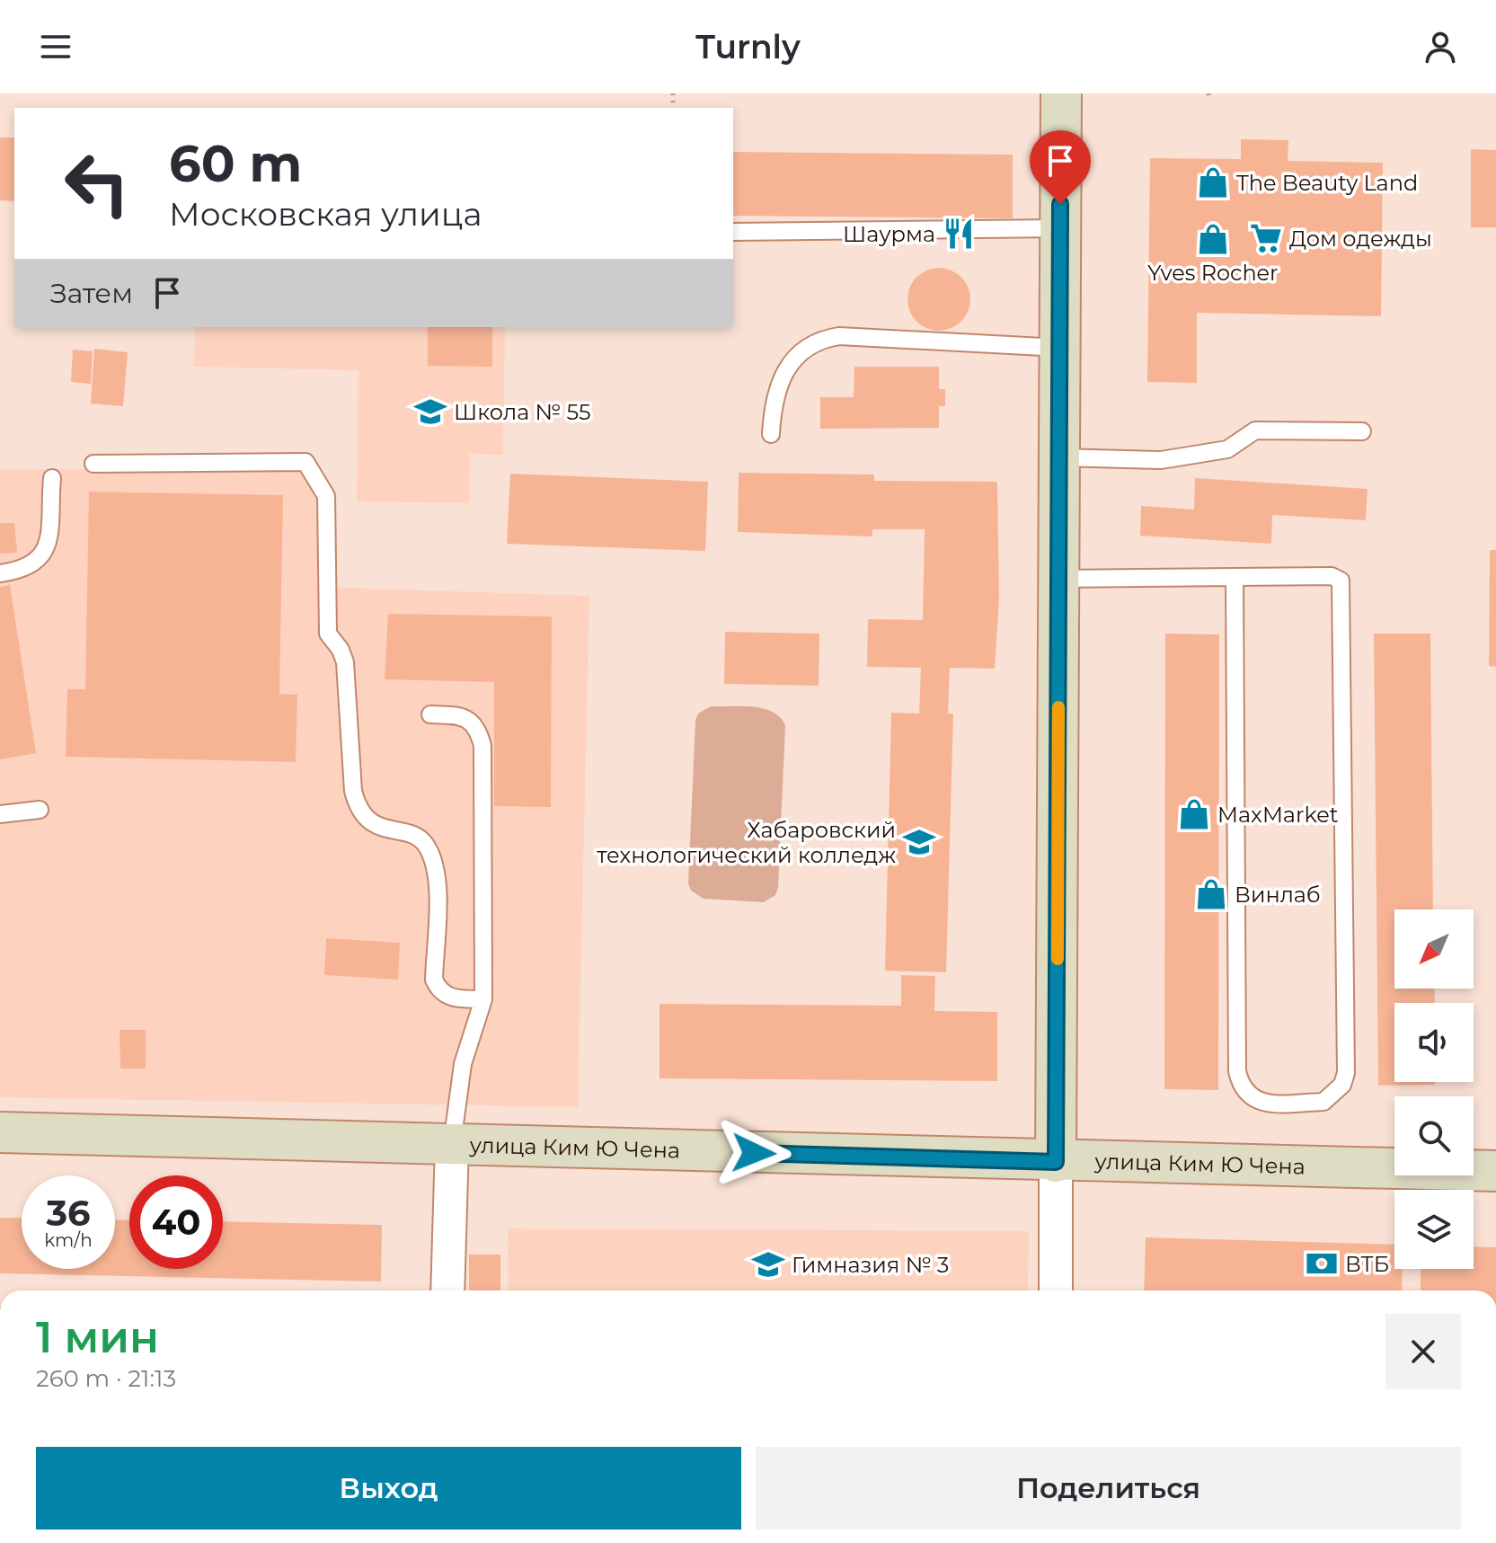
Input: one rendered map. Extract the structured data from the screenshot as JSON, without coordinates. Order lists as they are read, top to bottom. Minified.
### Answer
{"streets":{"street":["улица Ким Ю Чена"]},"places":{"shop":["The Beauty Land","Yves Rocher","MaxMarket","Винлаб"],"restaurant":["Шаурма"],"supermarket":["Дом одежды"],"school or university":["Школа № 55","Хабаровский технологический колледж","Гимназия № 3"],"bank":["ВТБ"]},"north":"bottom left","page":{"header":"Turnly","turn":["60 m","Московская улица"],"then":"Затем","speed":"36 km/h","limit":"40","heading":["1 мин","260 m · 21:13"],"buttons":["Выход","Поделиться"]}}
